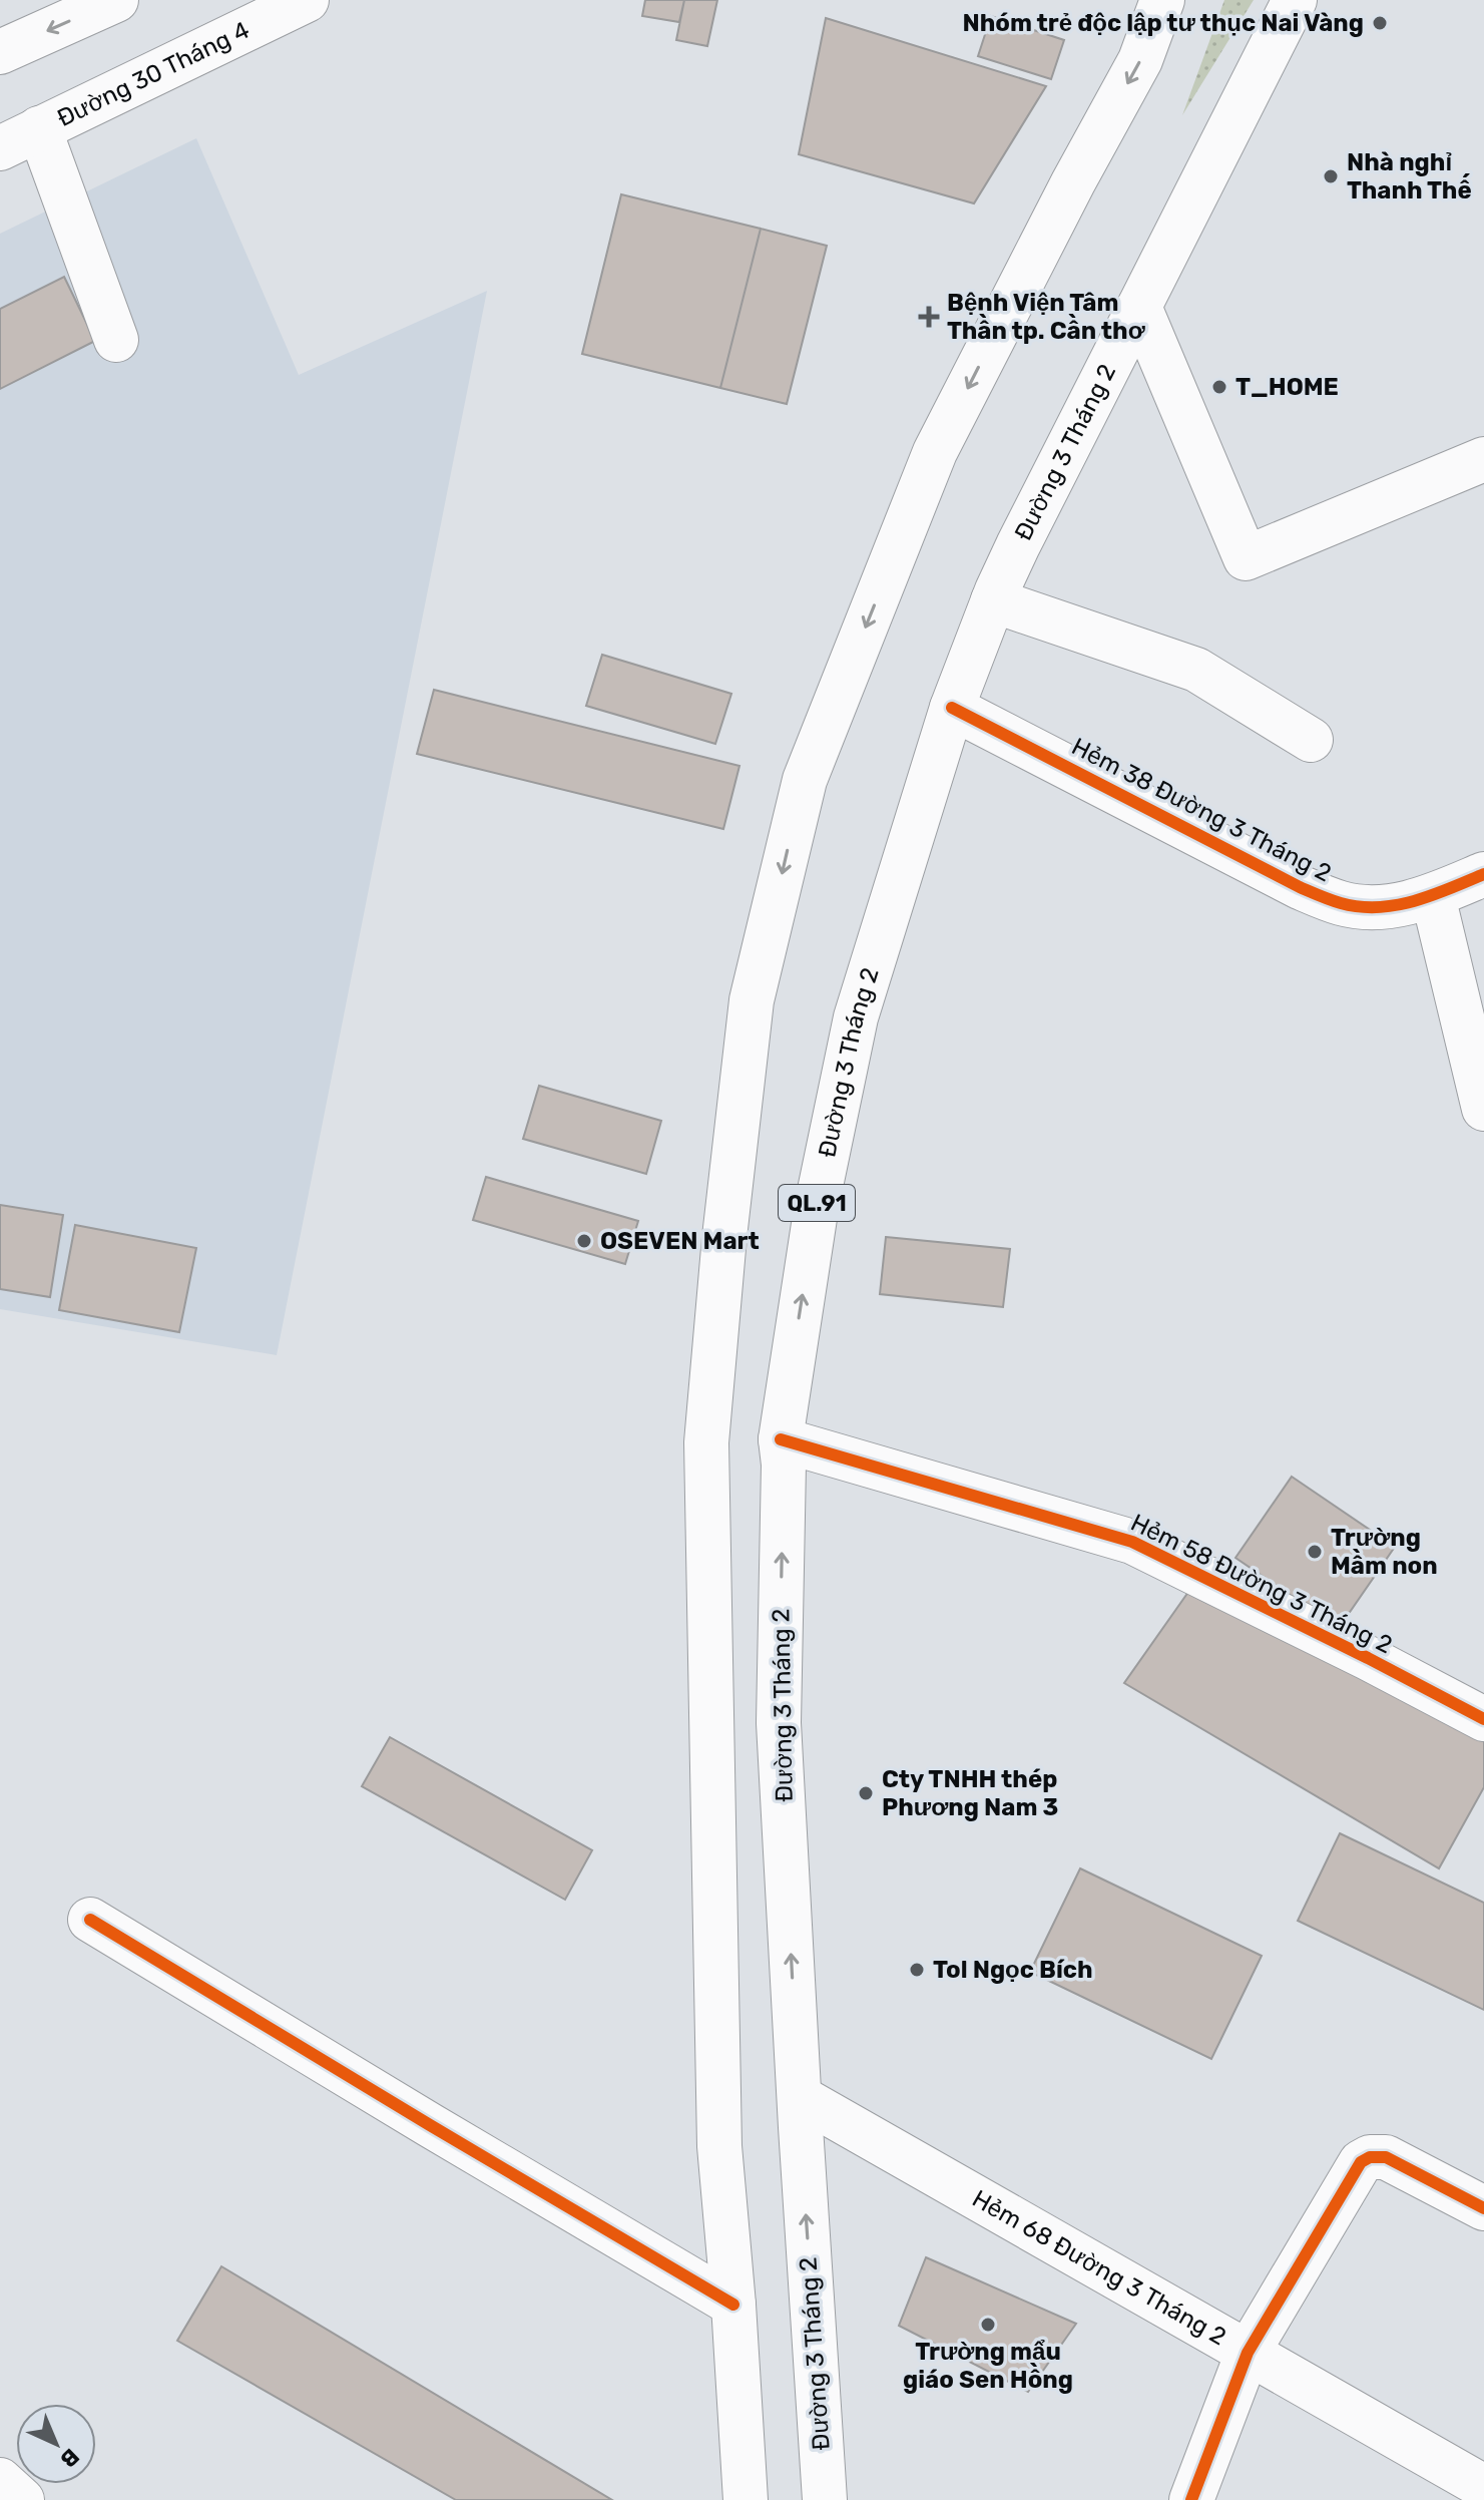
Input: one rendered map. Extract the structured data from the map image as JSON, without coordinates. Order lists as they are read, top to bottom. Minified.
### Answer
{"streets":{"main road":["Đường 30 Tháng 4","Đường 3 Tháng 2","Hẻm 38 Đường 3 Tháng 2","QL.91","Hẻm 58 Đường 3 Tháng 2","Hẻm 68 Đường 3 Tháng 2"]},"crossings":[["Đường 3 Tháng 2","Hẻm 38 Đường 3 Tháng 2"],["Đường 3 Tháng 2","Hẻm 58 Đường 3 Tháng 2"],["Đường 3 Tháng 2","Hẻm 68 Đường 3 Tháng 2"]],"places":{"other":["Nhóm trẻ độc lập tư thục Nai Vàng","Nhà nghỉ Thanh Thế","T_HOME","OSEVEN Mart","Trường Mầm non","Cty TNHH thép Phương Nam 3","Tol Ngọc Bích","Trường mẩu giáo Sen Hồng"],"health":["Bệnh Viện Tâm Thần tp. Cần thơ"]},"north":"bottom right"}
